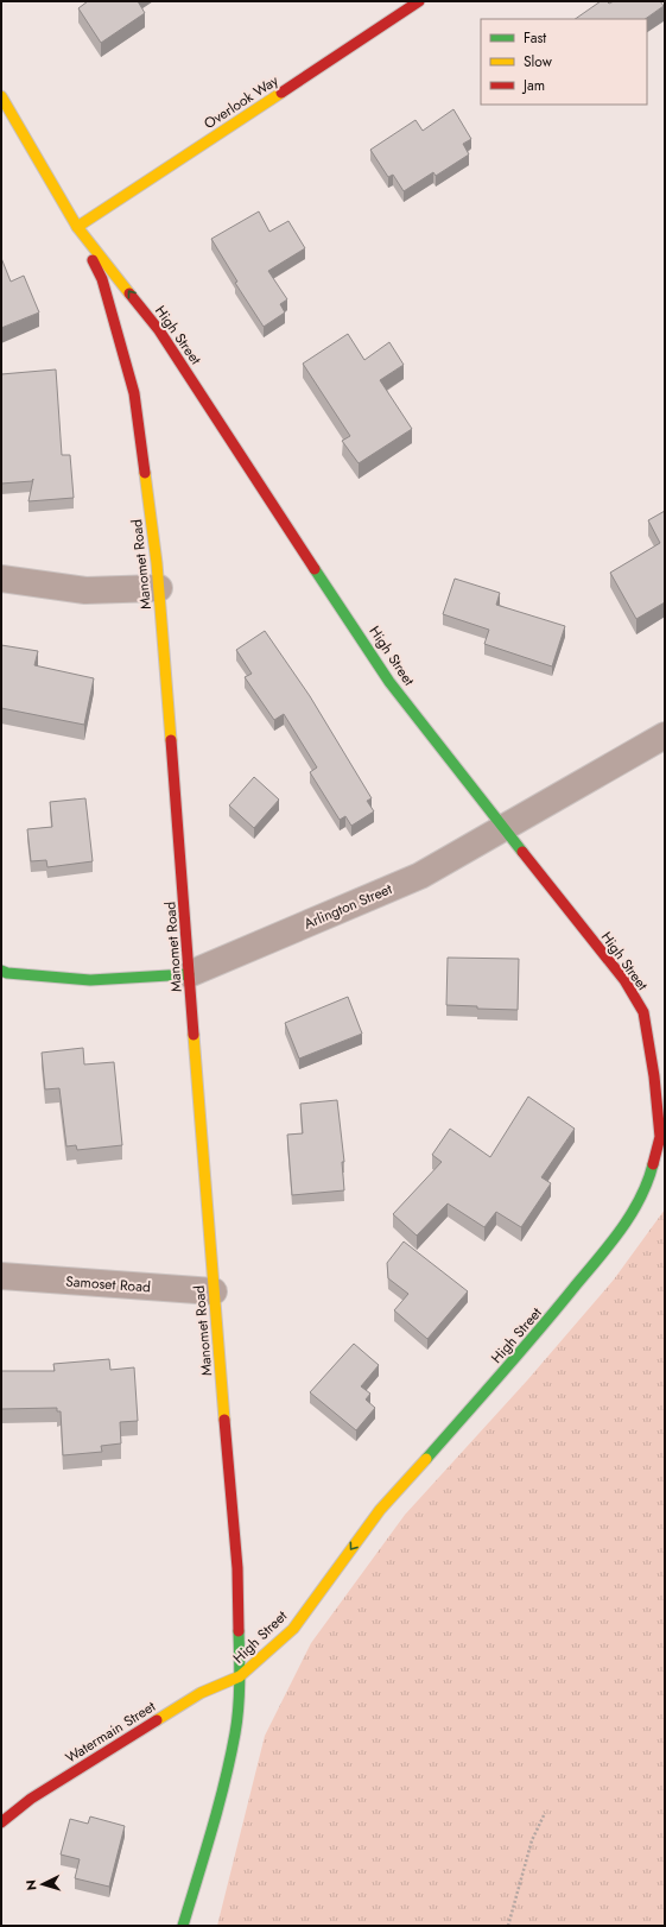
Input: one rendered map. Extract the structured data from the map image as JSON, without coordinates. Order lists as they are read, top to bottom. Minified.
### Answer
{"streets":{"street":["Overlook Way","High Street","Manomet Road","Arlington Street","Samoset Road","Watermain Street"]},"crossings":[["Overlook Way","High Street"],["Overlook Way","Manomet Road"],["High Street","Manomet Road"],["High Street","Arlington Street"],["High Street","Watermain Street"],["Manomet Road","Arlington Street"],["Manomet Road","Samoset Road"],["Manomet Road","Watermain Street"]],"legend":["Fast","Slow","Jam"],"north":"left"}
